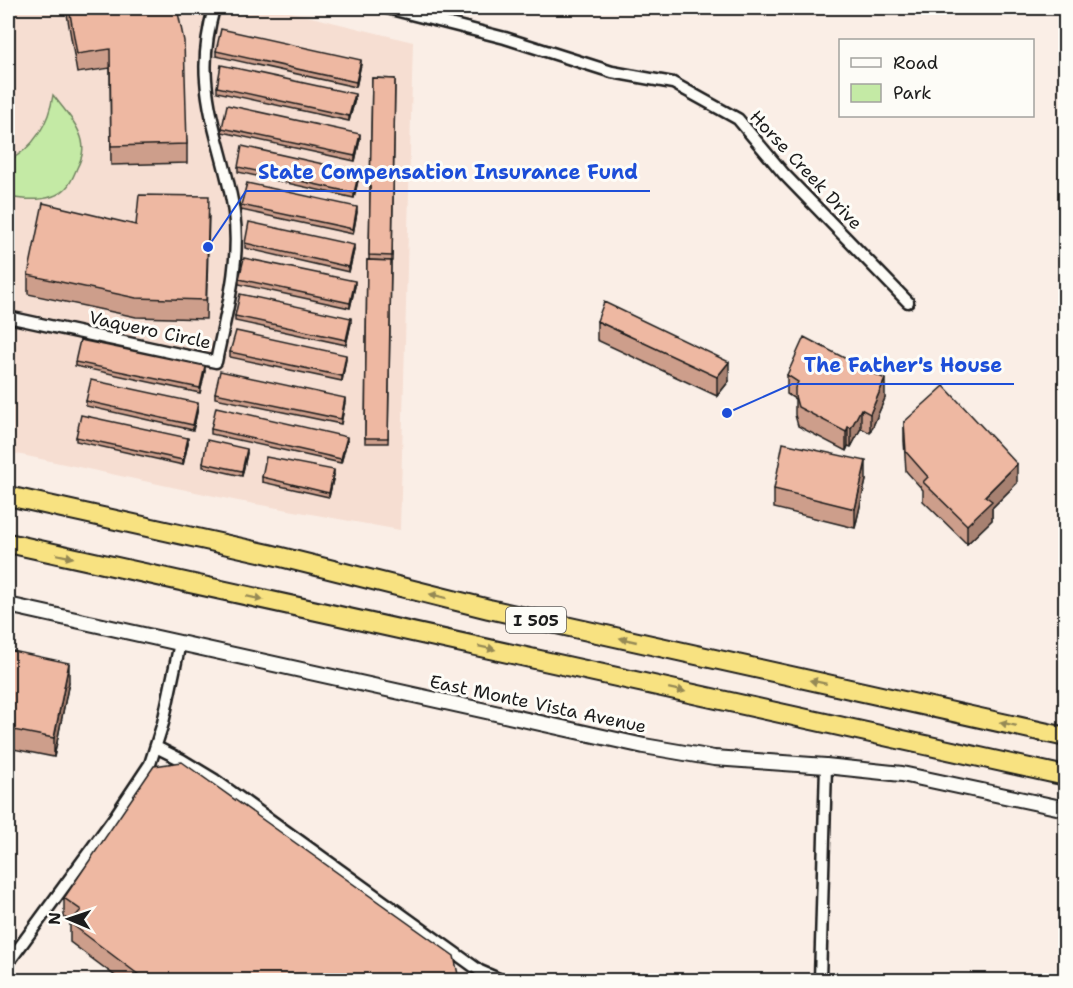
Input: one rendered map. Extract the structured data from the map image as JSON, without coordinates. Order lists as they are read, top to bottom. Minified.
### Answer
{"streets":{"highway":["I 505"],"street":["Horse Creek Drive","Vaquero Circle","East Monte Vista Avenue"]},"places":["State Compensation Insurance Fund","The Father's House"],"legend":["Road","Park"],"north":"left"}
